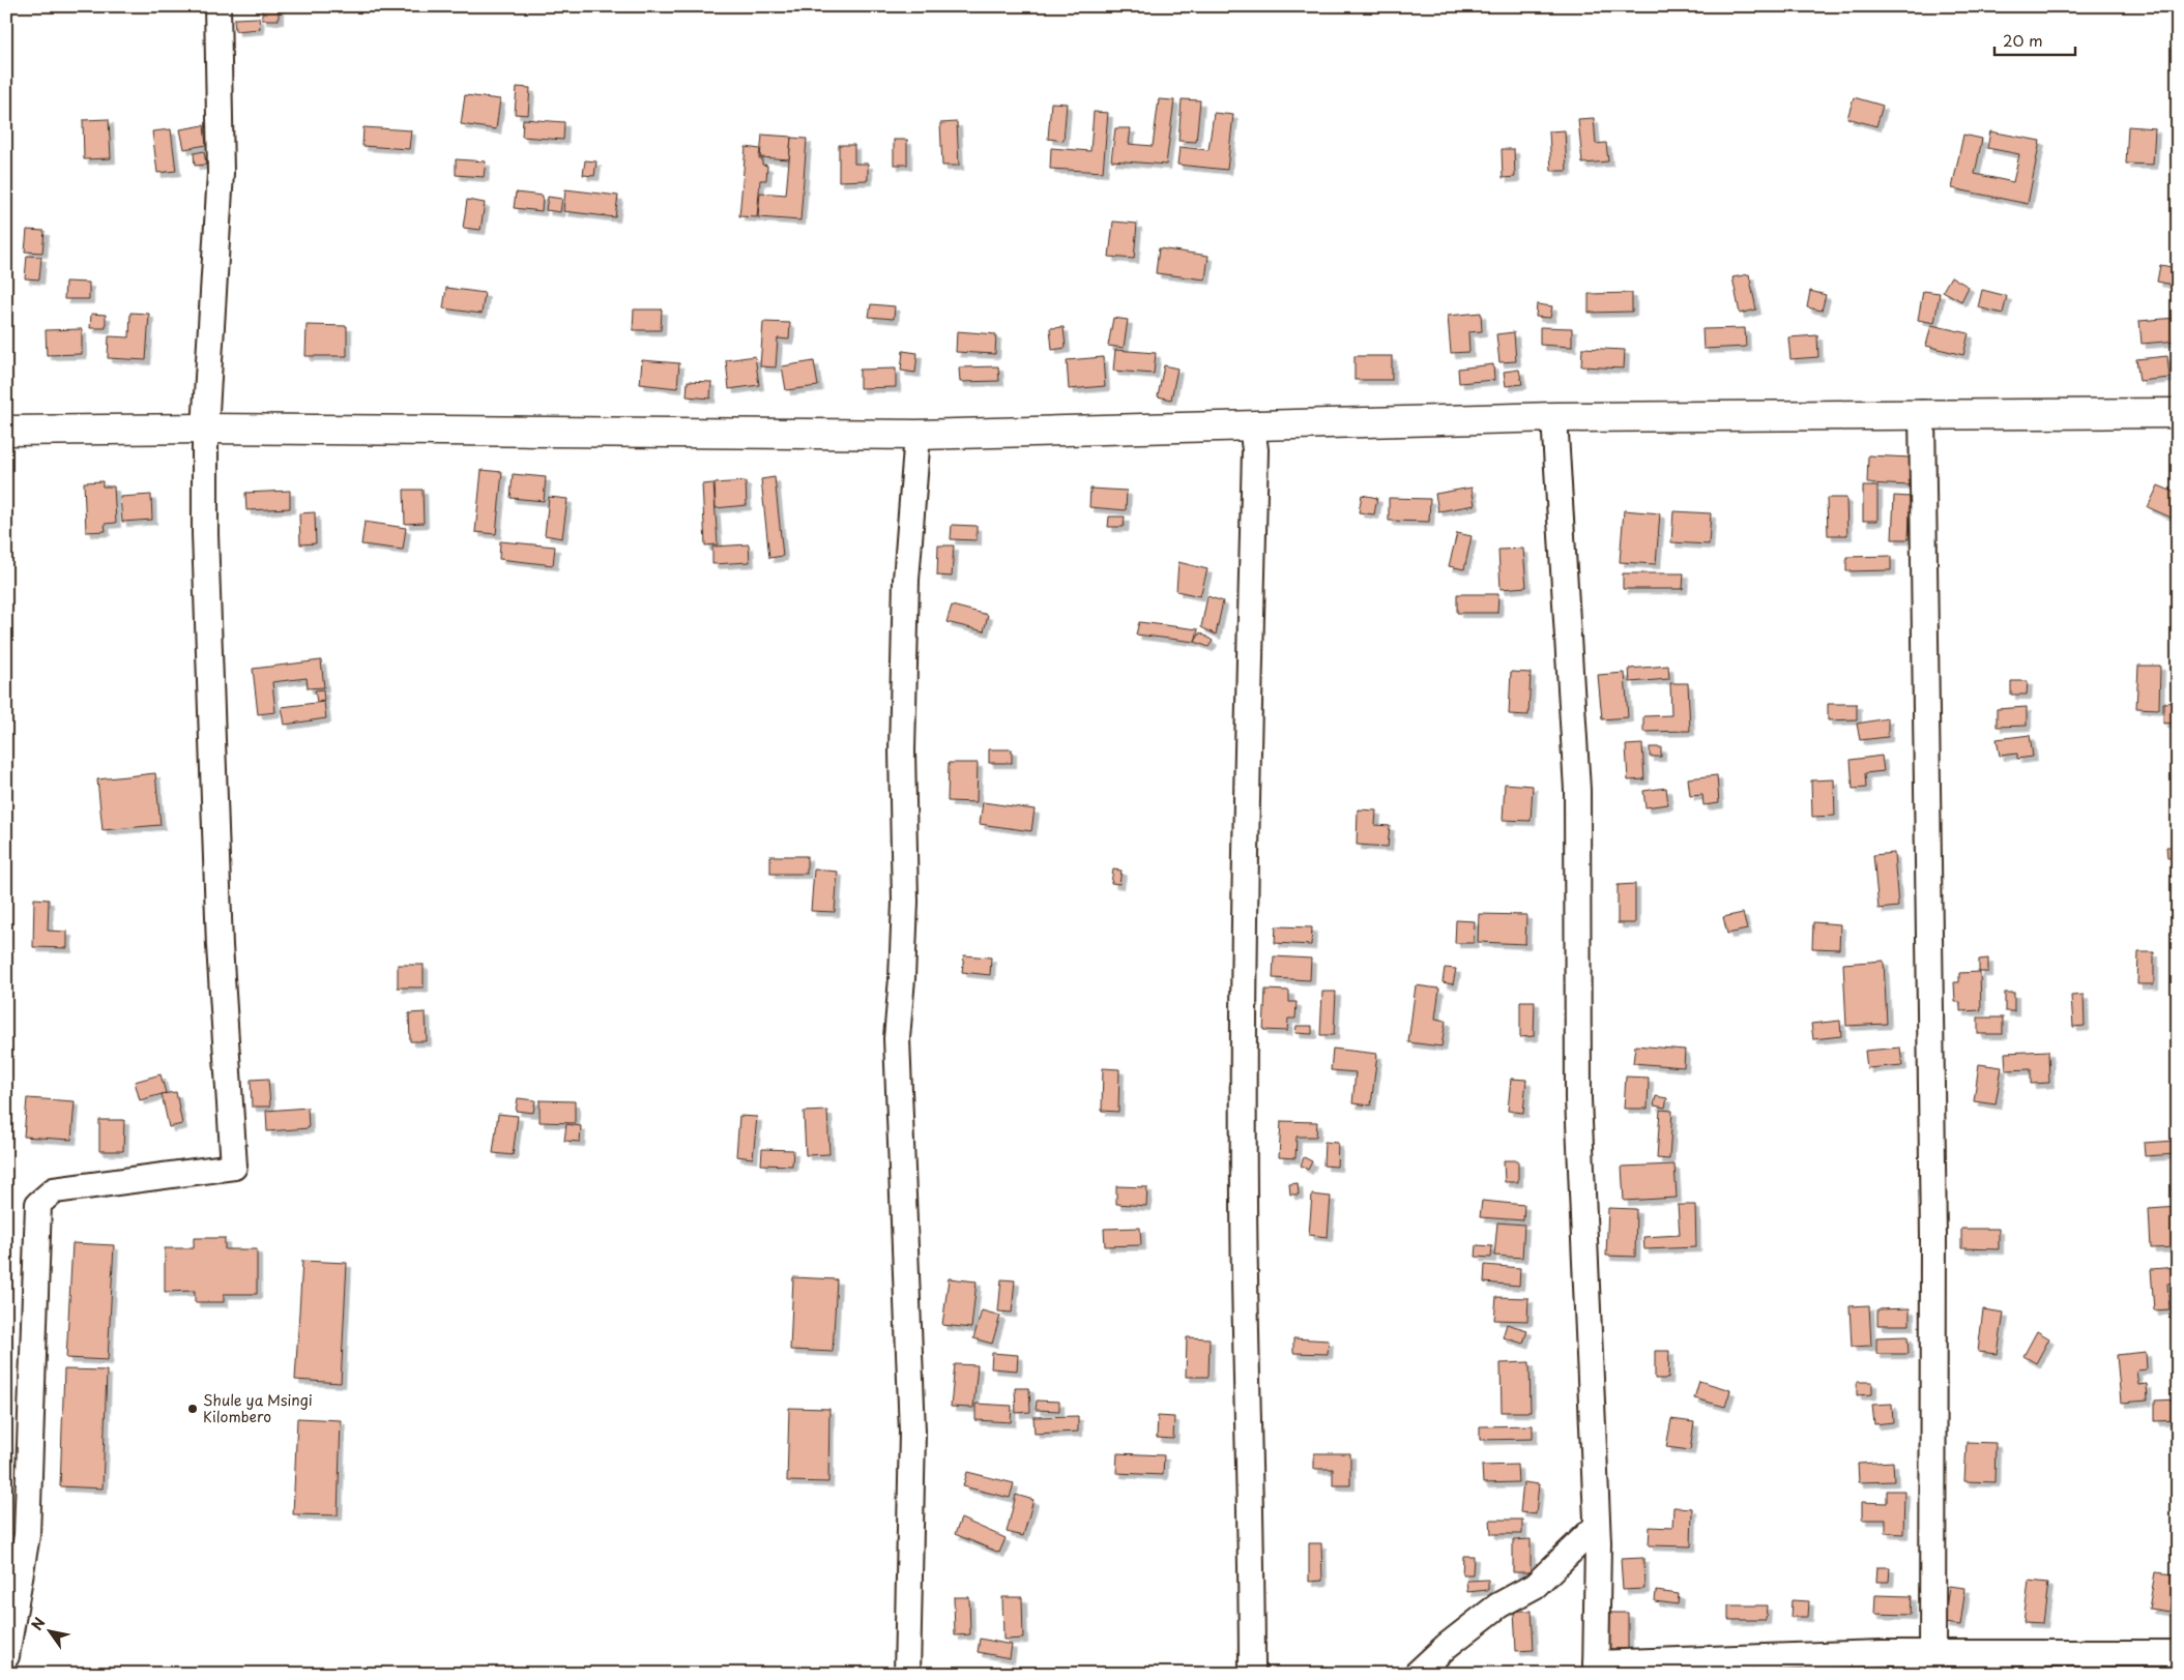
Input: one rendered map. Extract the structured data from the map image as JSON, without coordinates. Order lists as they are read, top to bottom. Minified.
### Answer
{"places":["Shule ya Msingi Kilombero"],"scale_bar":"20 m","north":"top left"}
